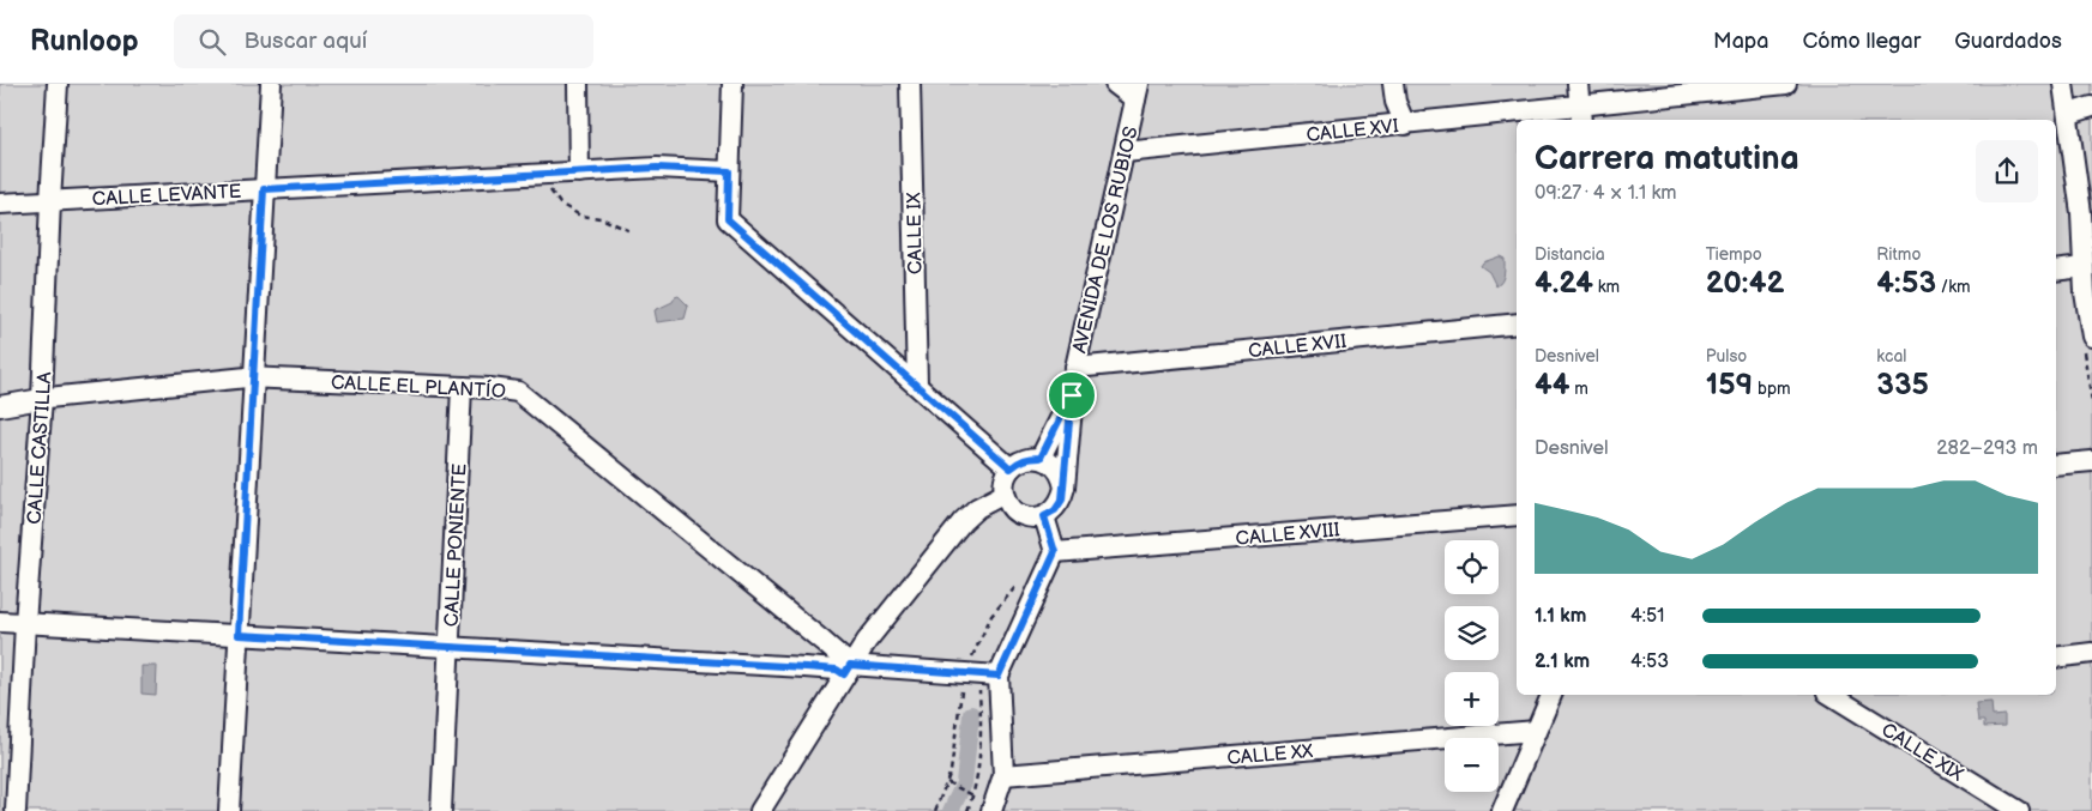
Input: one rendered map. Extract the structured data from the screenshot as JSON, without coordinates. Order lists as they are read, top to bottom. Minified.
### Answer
{"streets":{"street":["CALLE XVI","CALLE LEVANTE","CALLE IX","AVENIDA DE LOS RUBIOS","CALLE XVII","CALLE EL PLANTÍO","CALLE CASTILLA","CALLE XVIII","CALLE PONIENTE","CALLE XIX","CALLE XX"]},"crossings":[["CALLE XVI","AVENIDA DE LOS RUBIOS"],["CALLE LEVANTE","CALLE CASTILLA"],["AVENIDA DE LOS RUBIOS","CALLE XVII"],["CALLE EL PLANTÍO","CALLE CASTILLA"],["CALLE EL PLANTÍO","CALLE PONIENTE"]],"page":{"header":"Runloop","search":"Buscar aquí","nav":["Mapa","Cómo llegar","Guardados"],"heading":["Carrera matutina","09:27 · 4 × 1.1 km"],"stats":[["Distancia","4.24 km"],["Tiempo","20:42"],["Ritmo","4:53 /km"],["Desnivel","44 m"],["Pulso","159 bpm"],["kcal","335"]],"chart":["Desnivel","282–293 m"],"map_buttons":["+","−"],"list":[{"name":"1.1 km","note":"4:51"},{"name":"2.1 km","note":"4:53"}]}}
